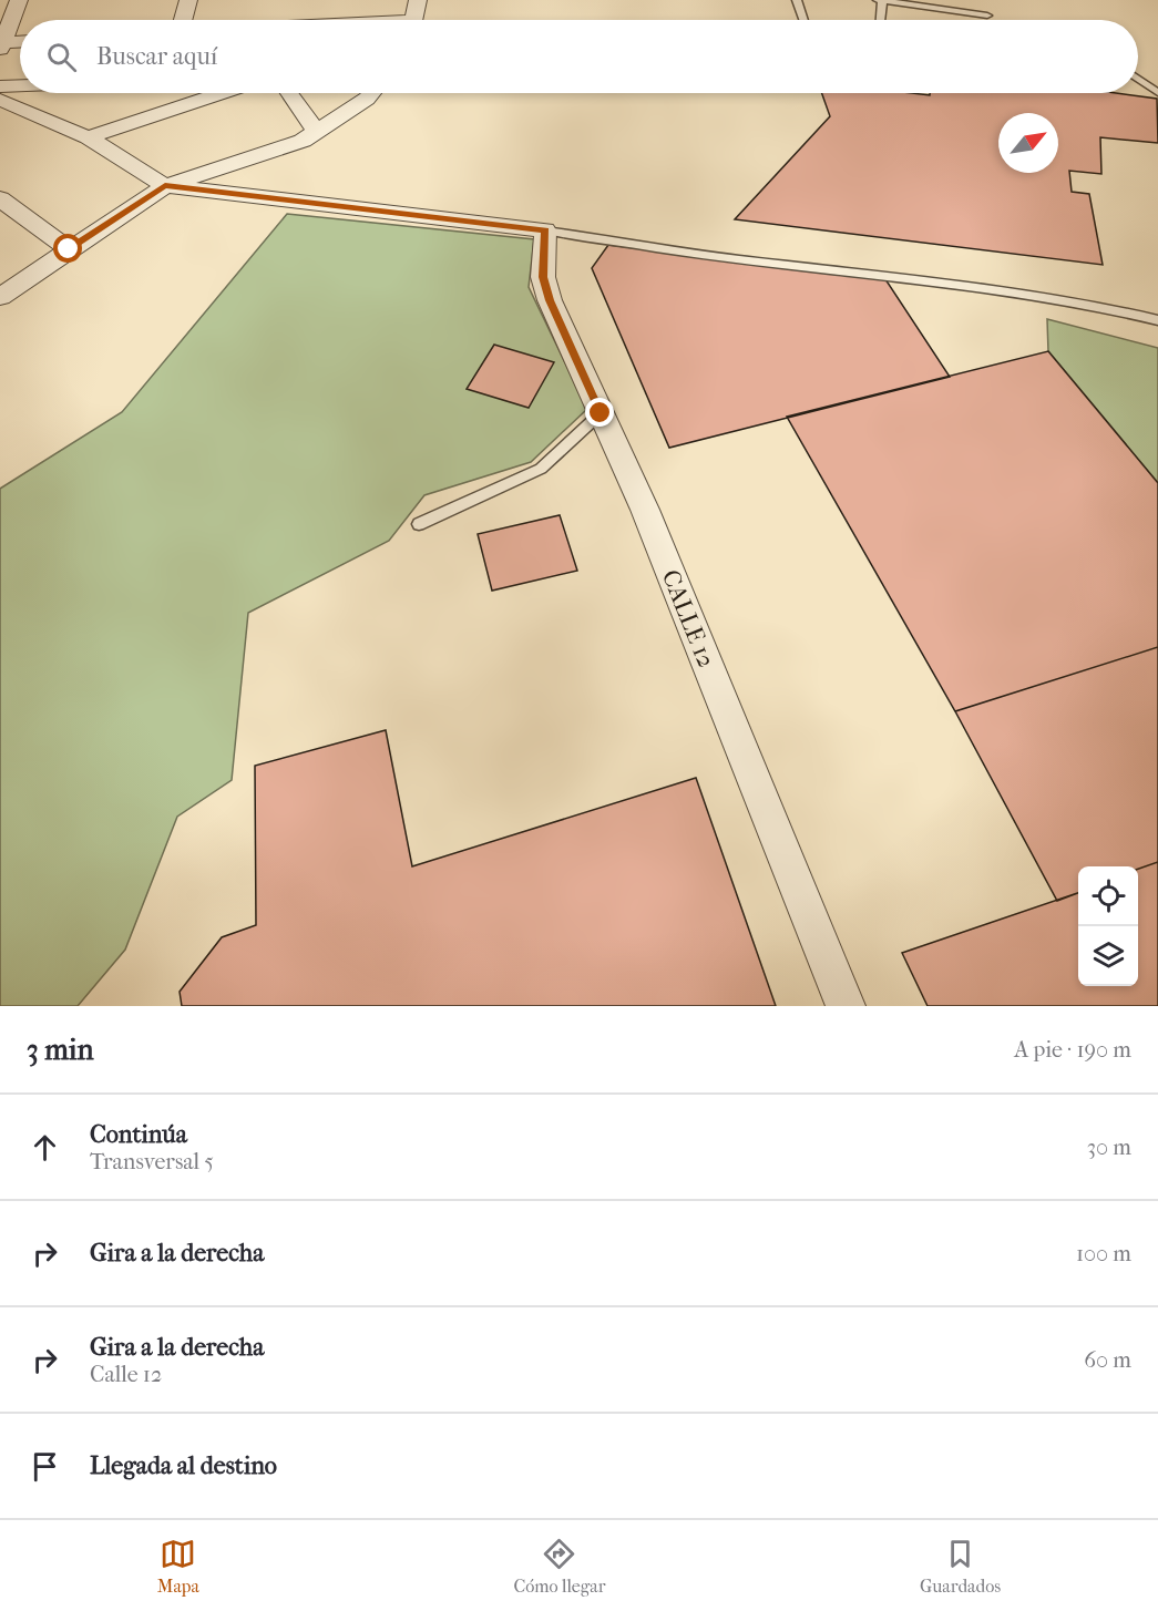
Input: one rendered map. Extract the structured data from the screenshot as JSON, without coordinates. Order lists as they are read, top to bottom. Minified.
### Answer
{"streets":{"street":["CALLE 12"]},"north":"top right","page":{"search":"Buscar aquí","heading":["3 min","A pie · 190 m"],"list":[["Continúa","Transversal 5","30 m"],["Gira a la derecha","100 m"],["Gira a la derecha","Calle 12","60 m"],"Llegada al destino"],"nav":["Mapa","Cómo llegar","Guardados"]}}
